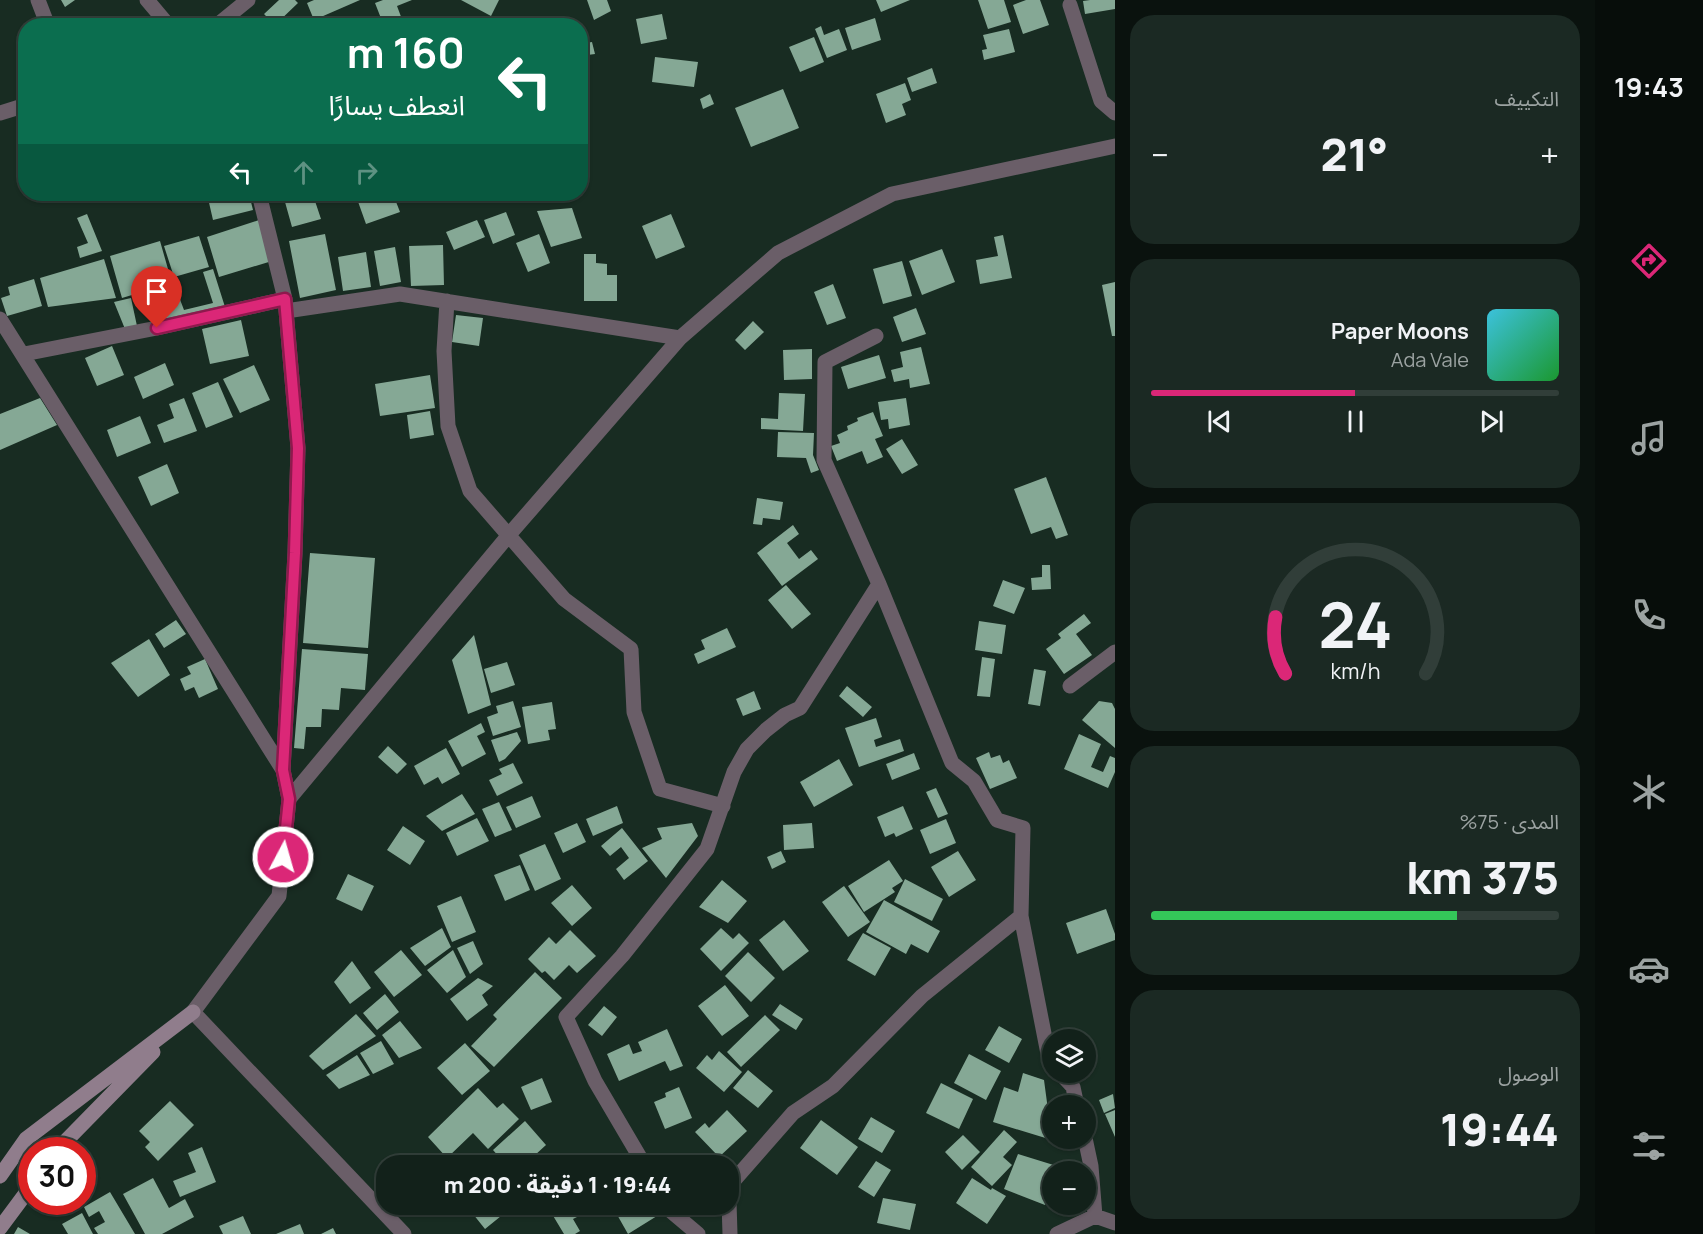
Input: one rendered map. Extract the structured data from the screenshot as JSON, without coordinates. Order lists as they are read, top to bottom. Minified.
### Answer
{"page":{"tabs":"19:43","tile":["التكييف",["المدى · 75%","375 km"],["الوصول","19:44"]],"turn":["160 m","انعطف يسارًا"],"heat":["−","21°","+"],"song":["Paper Moons","Ada Vale"],"map_buttons":["+","−"],"limit":"30","trip":"19:44 · 1 دقيقة · 200 m","gauge":["24","km/h"]}}
